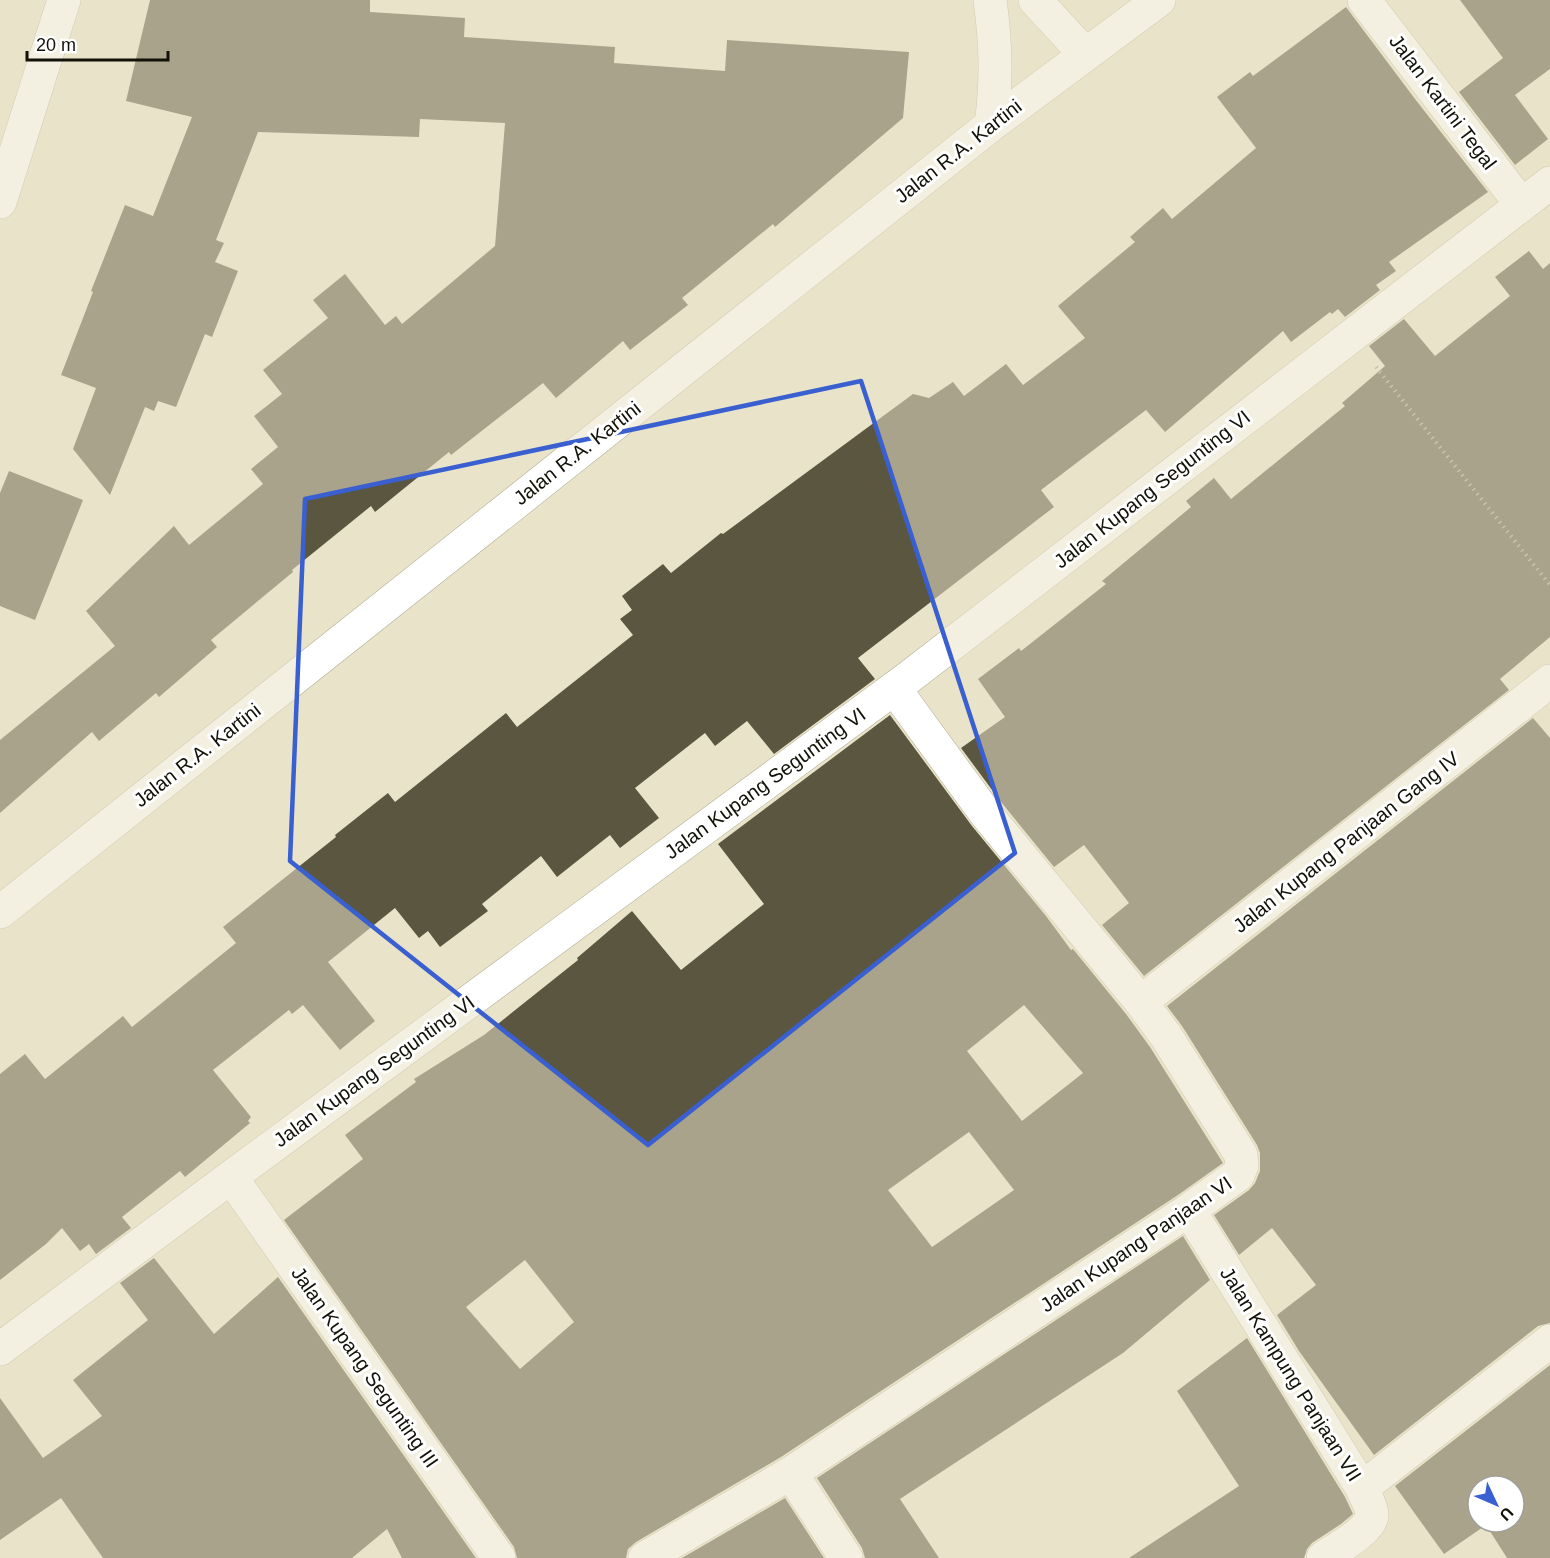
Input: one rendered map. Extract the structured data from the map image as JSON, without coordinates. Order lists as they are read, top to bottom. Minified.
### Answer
{"streets":{"street":["Jalan Kartini Tegal","Jalan R.A. Kartini","Jalan Kupang Segunting VI","Jalan Kupang Panjaan Gang IV","Jalan Kupang Panjaan VI","Jalan Kupang Segunting III","Jalan Kampung Panjaan VII"]},"crossings":[["Jalan Kartini Tegal","Jalan Kupang Segunting VI"],["Jalan Kupang Segunting VI","Jalan Kupang Panjaan VI"],["Jalan Kupang Segunting VI","Jalan Kupang Segunting III"],["Jalan Kupang Panjaan Gang IV","Jalan Kupang Panjaan VI"],["Jalan Kupang Panjaan VI","Jalan Kampung Panjaan VII"]],"scale_bar":"20 m","north":"bottom right"}
